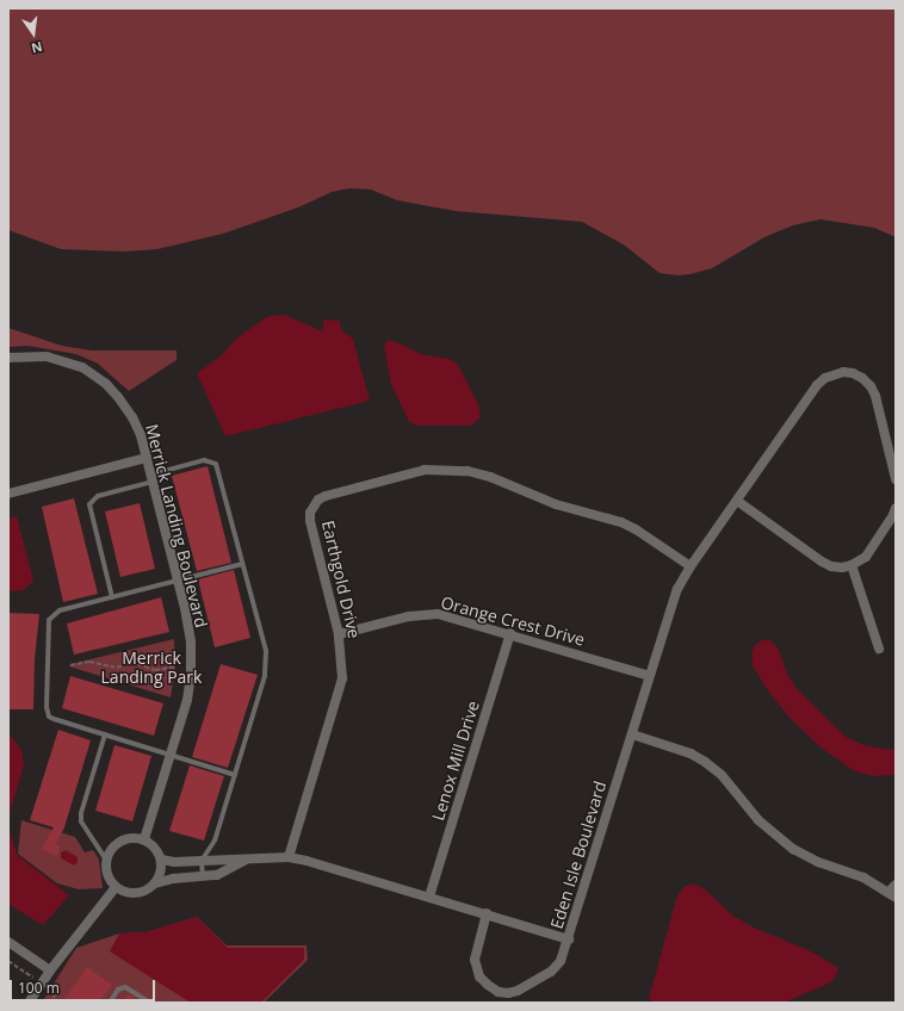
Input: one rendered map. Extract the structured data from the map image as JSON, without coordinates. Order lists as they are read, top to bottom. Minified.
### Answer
{"streets":{"street":["Merrick Landing Boulevard","Earthgold Drive","Orange Crest Drive","Lenox Mill Drive","Eden Isle Boulevard"]},"crossings":[["Merrick Landing Boulevard","Eden Isle Boulevard"],["Earthgold Drive","Orange Crest Drive"],["Earthgold Drive","Eden Isle Boulevard"],["Orange Crest Drive","Lenox Mill Drive"],["Orange Crest Drive","Eden Isle Boulevard"],["Lenox Mill Drive","Eden Isle Boulevard"]],"parks":["Merrick Landing Park"],"scale_bar":"100 m","north":"bottom"}
